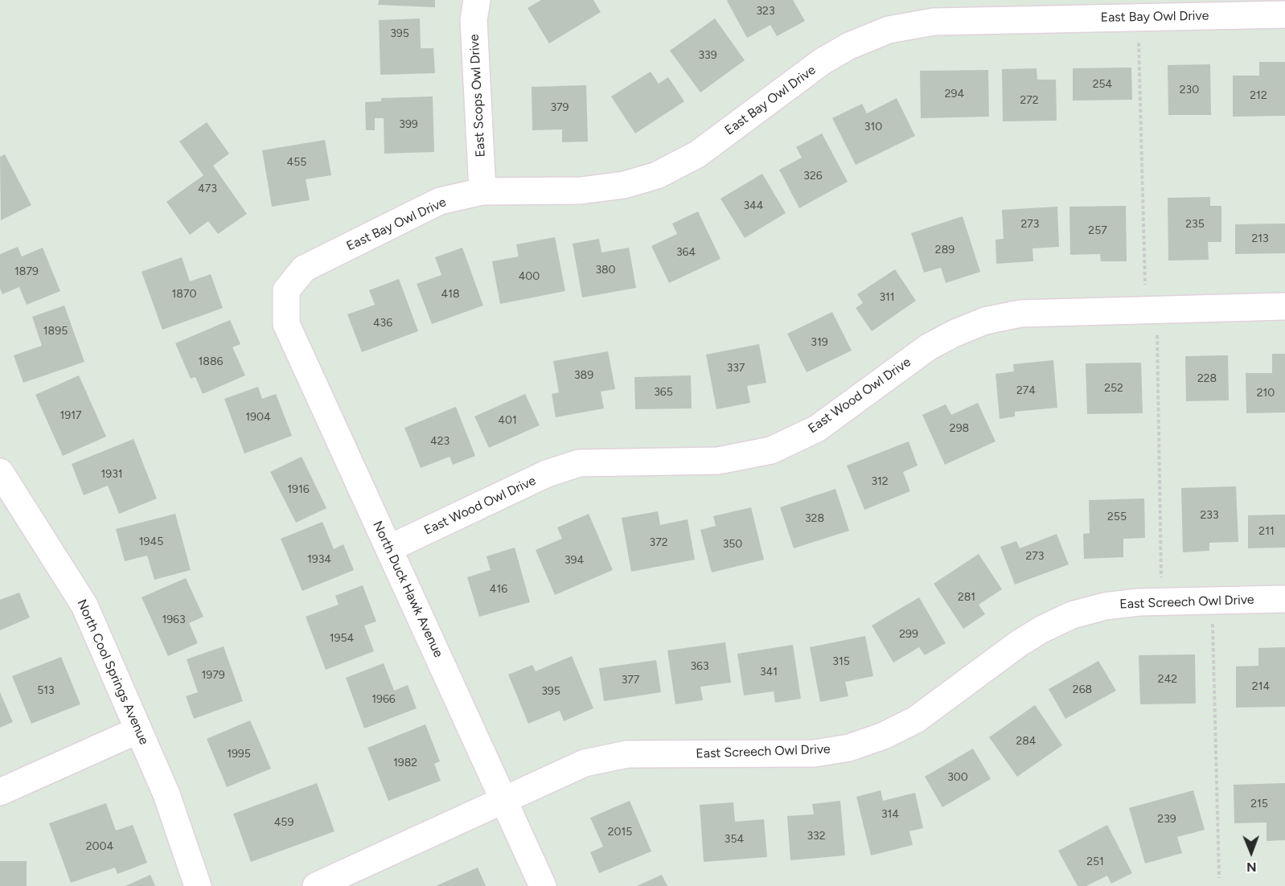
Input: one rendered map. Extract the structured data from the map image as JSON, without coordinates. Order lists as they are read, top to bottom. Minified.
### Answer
{"streets":{"street":["East Bay Owl Drive","East Scops Owl Drive","East Wood Owl Drive","North Duck Hawk Avenue","East Screech Owl Drive","North Cool Springs Avenue"]},"crossings":[["East Bay Owl Drive","East Scops Owl Drive"],["East Bay Owl Drive","North Duck Hawk Avenue"],["East Wood Owl Drive","North Duck Hawk Avenue"],["North Duck Hawk Avenue","East Screech Owl Drive"]],"house_numbers":["323","395","339","254","230","294","212","272","379","399","310","455","326","473","344","273","235","257","213","289","364","380","1879","400","1870","418","311","436","1895","319","1886","337","389","228","252","274","365","210","1917","1904","401","298","423","1931","312","1916","233","255","328","211","1945","372","350","273","1934","394","416","281","1963","299","1954","315","363","341","1979","242","377","214","268","513","395","1966","284","1995","1982","300","215","314","239","459","2015","332","354","2004","251"],"north":"bottom"}
